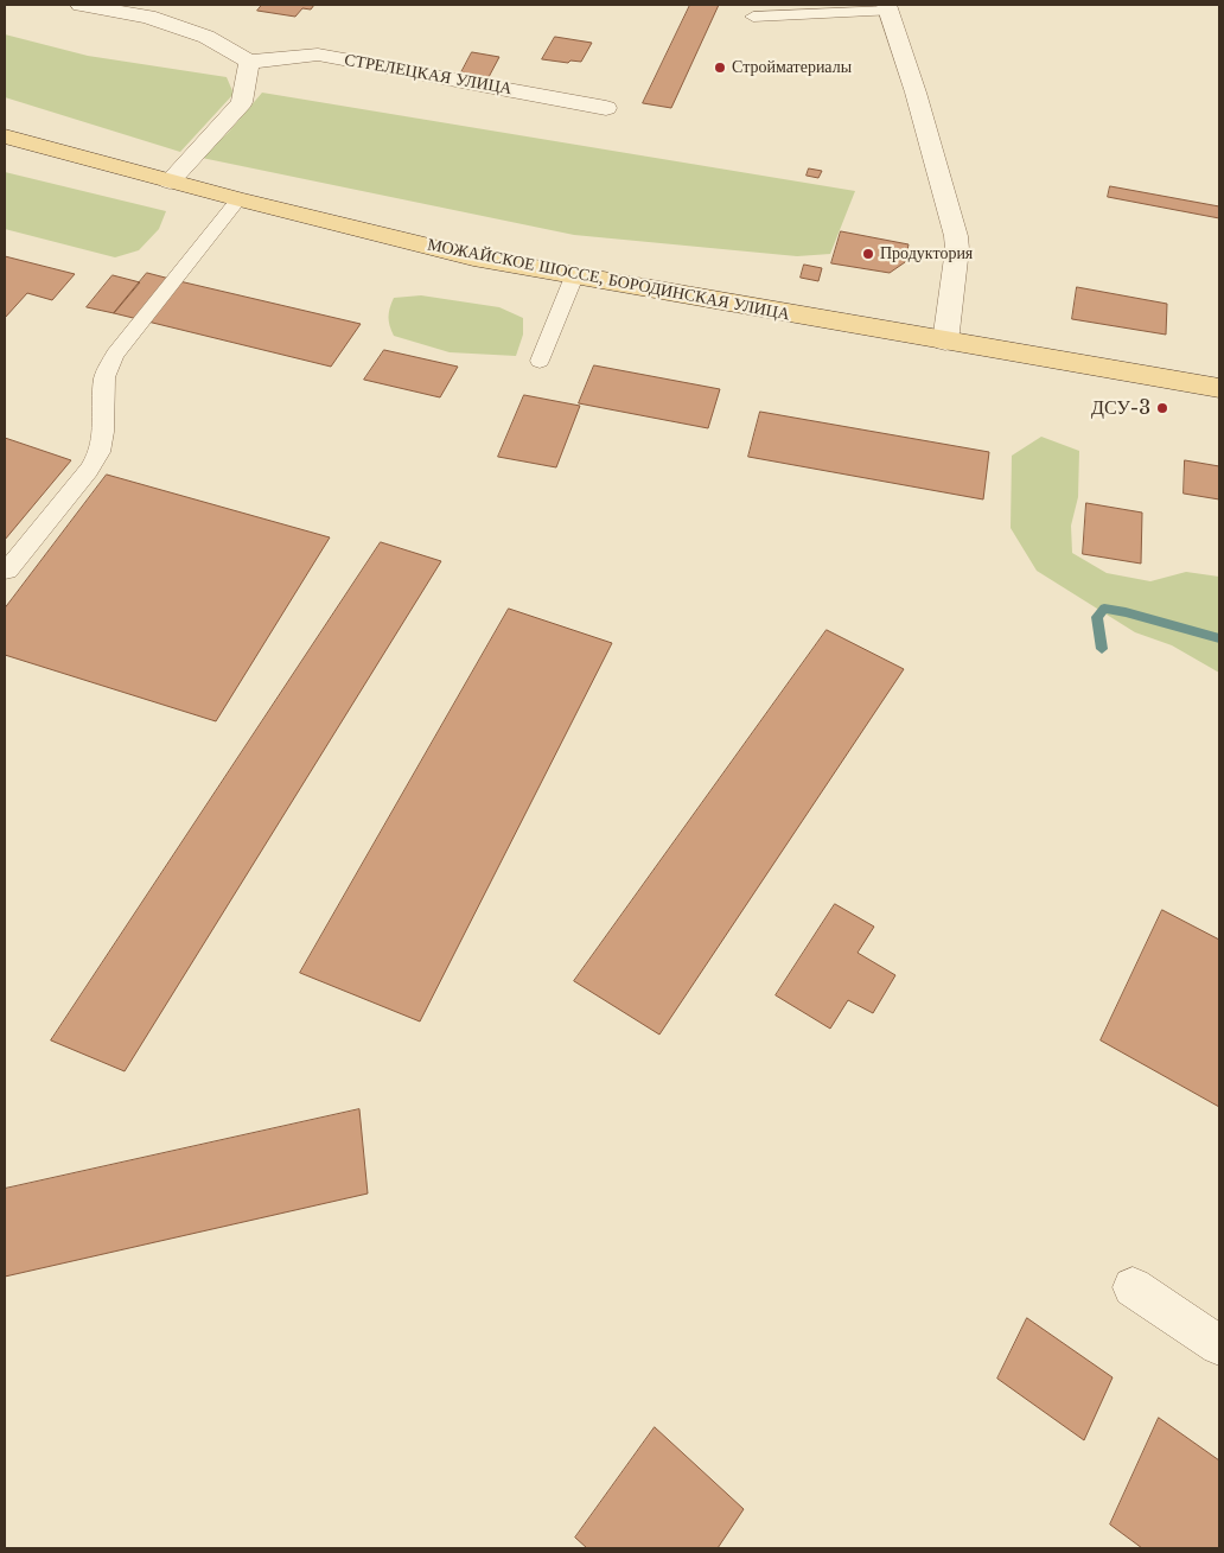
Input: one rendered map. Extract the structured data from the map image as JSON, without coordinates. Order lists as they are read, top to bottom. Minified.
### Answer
{"streets":{"main road":["МОЖАЙСКОЕ ШОССЕ, БОРОДИНСКАЯ УЛИЦА"],"street":["СТРЕЛЕЦКАЯ УЛИЦА"]},"places":["Стройматериалы","Продуктория","ДСУ-3"]}
